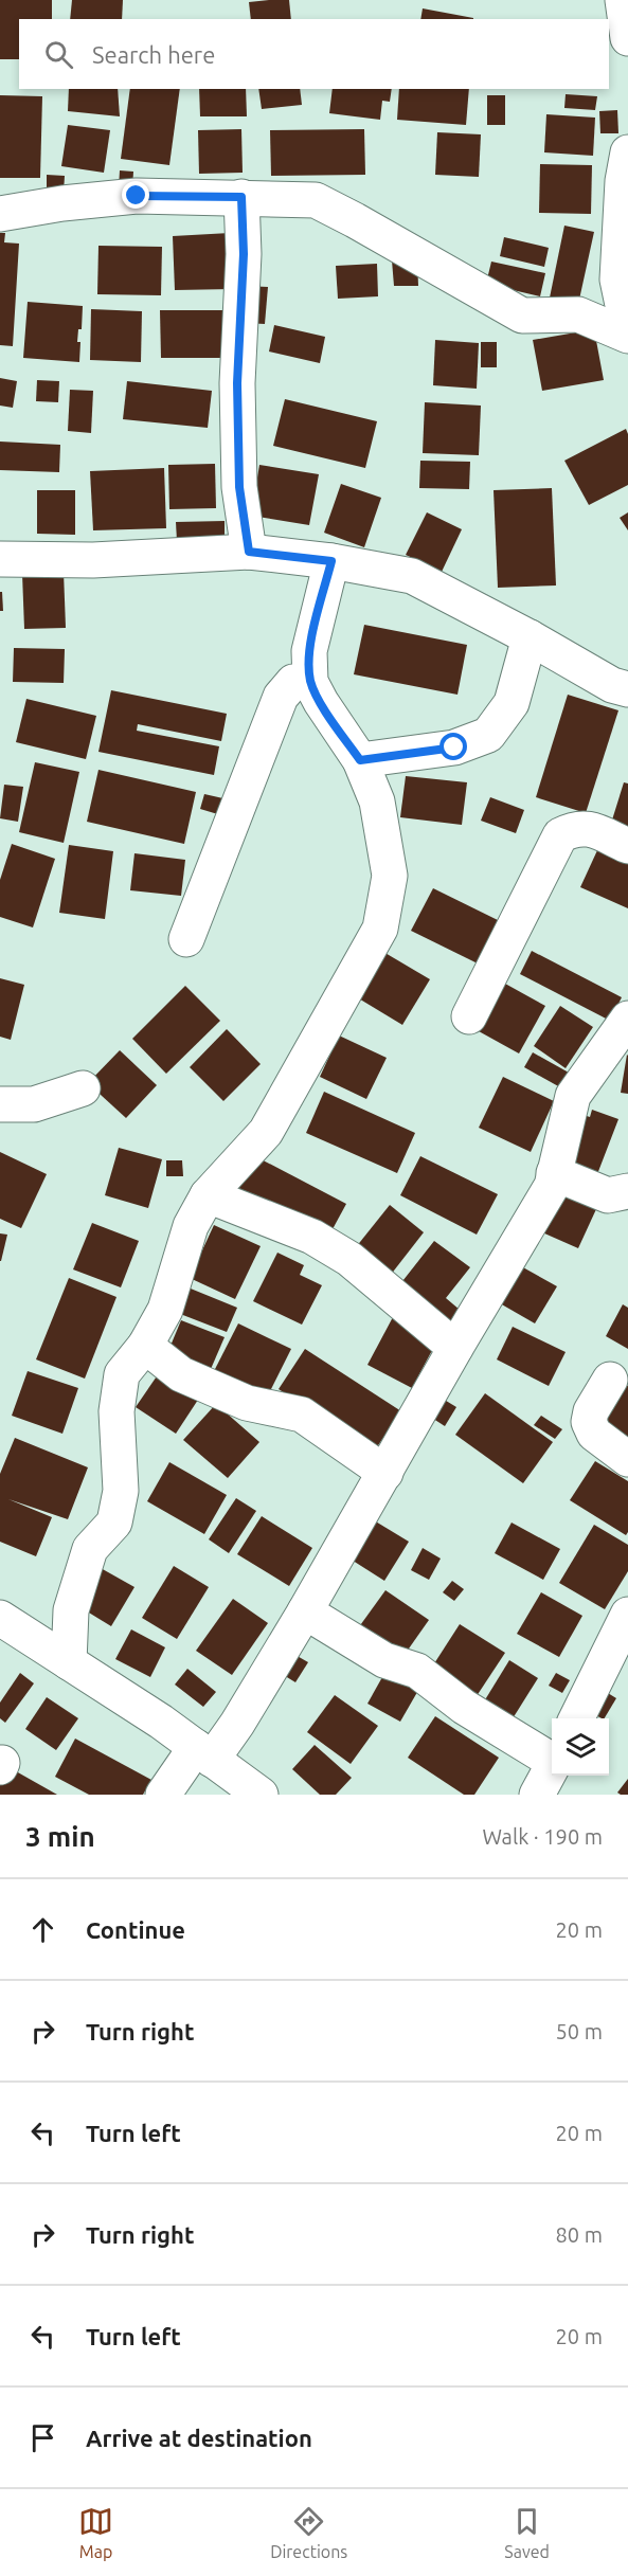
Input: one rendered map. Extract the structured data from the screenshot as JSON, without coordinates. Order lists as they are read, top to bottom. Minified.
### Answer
{"page":{"search":"Search here","heading":["3 min","Walk · 190 m"],"list":[["Continue","20 m"],["Turn right","50 m"],["Turn left","20 m"],["Turn right","80 m"],["Turn left","20 m"],"Arrive at destination"],"nav":["Map","Directions","Saved"]}}
